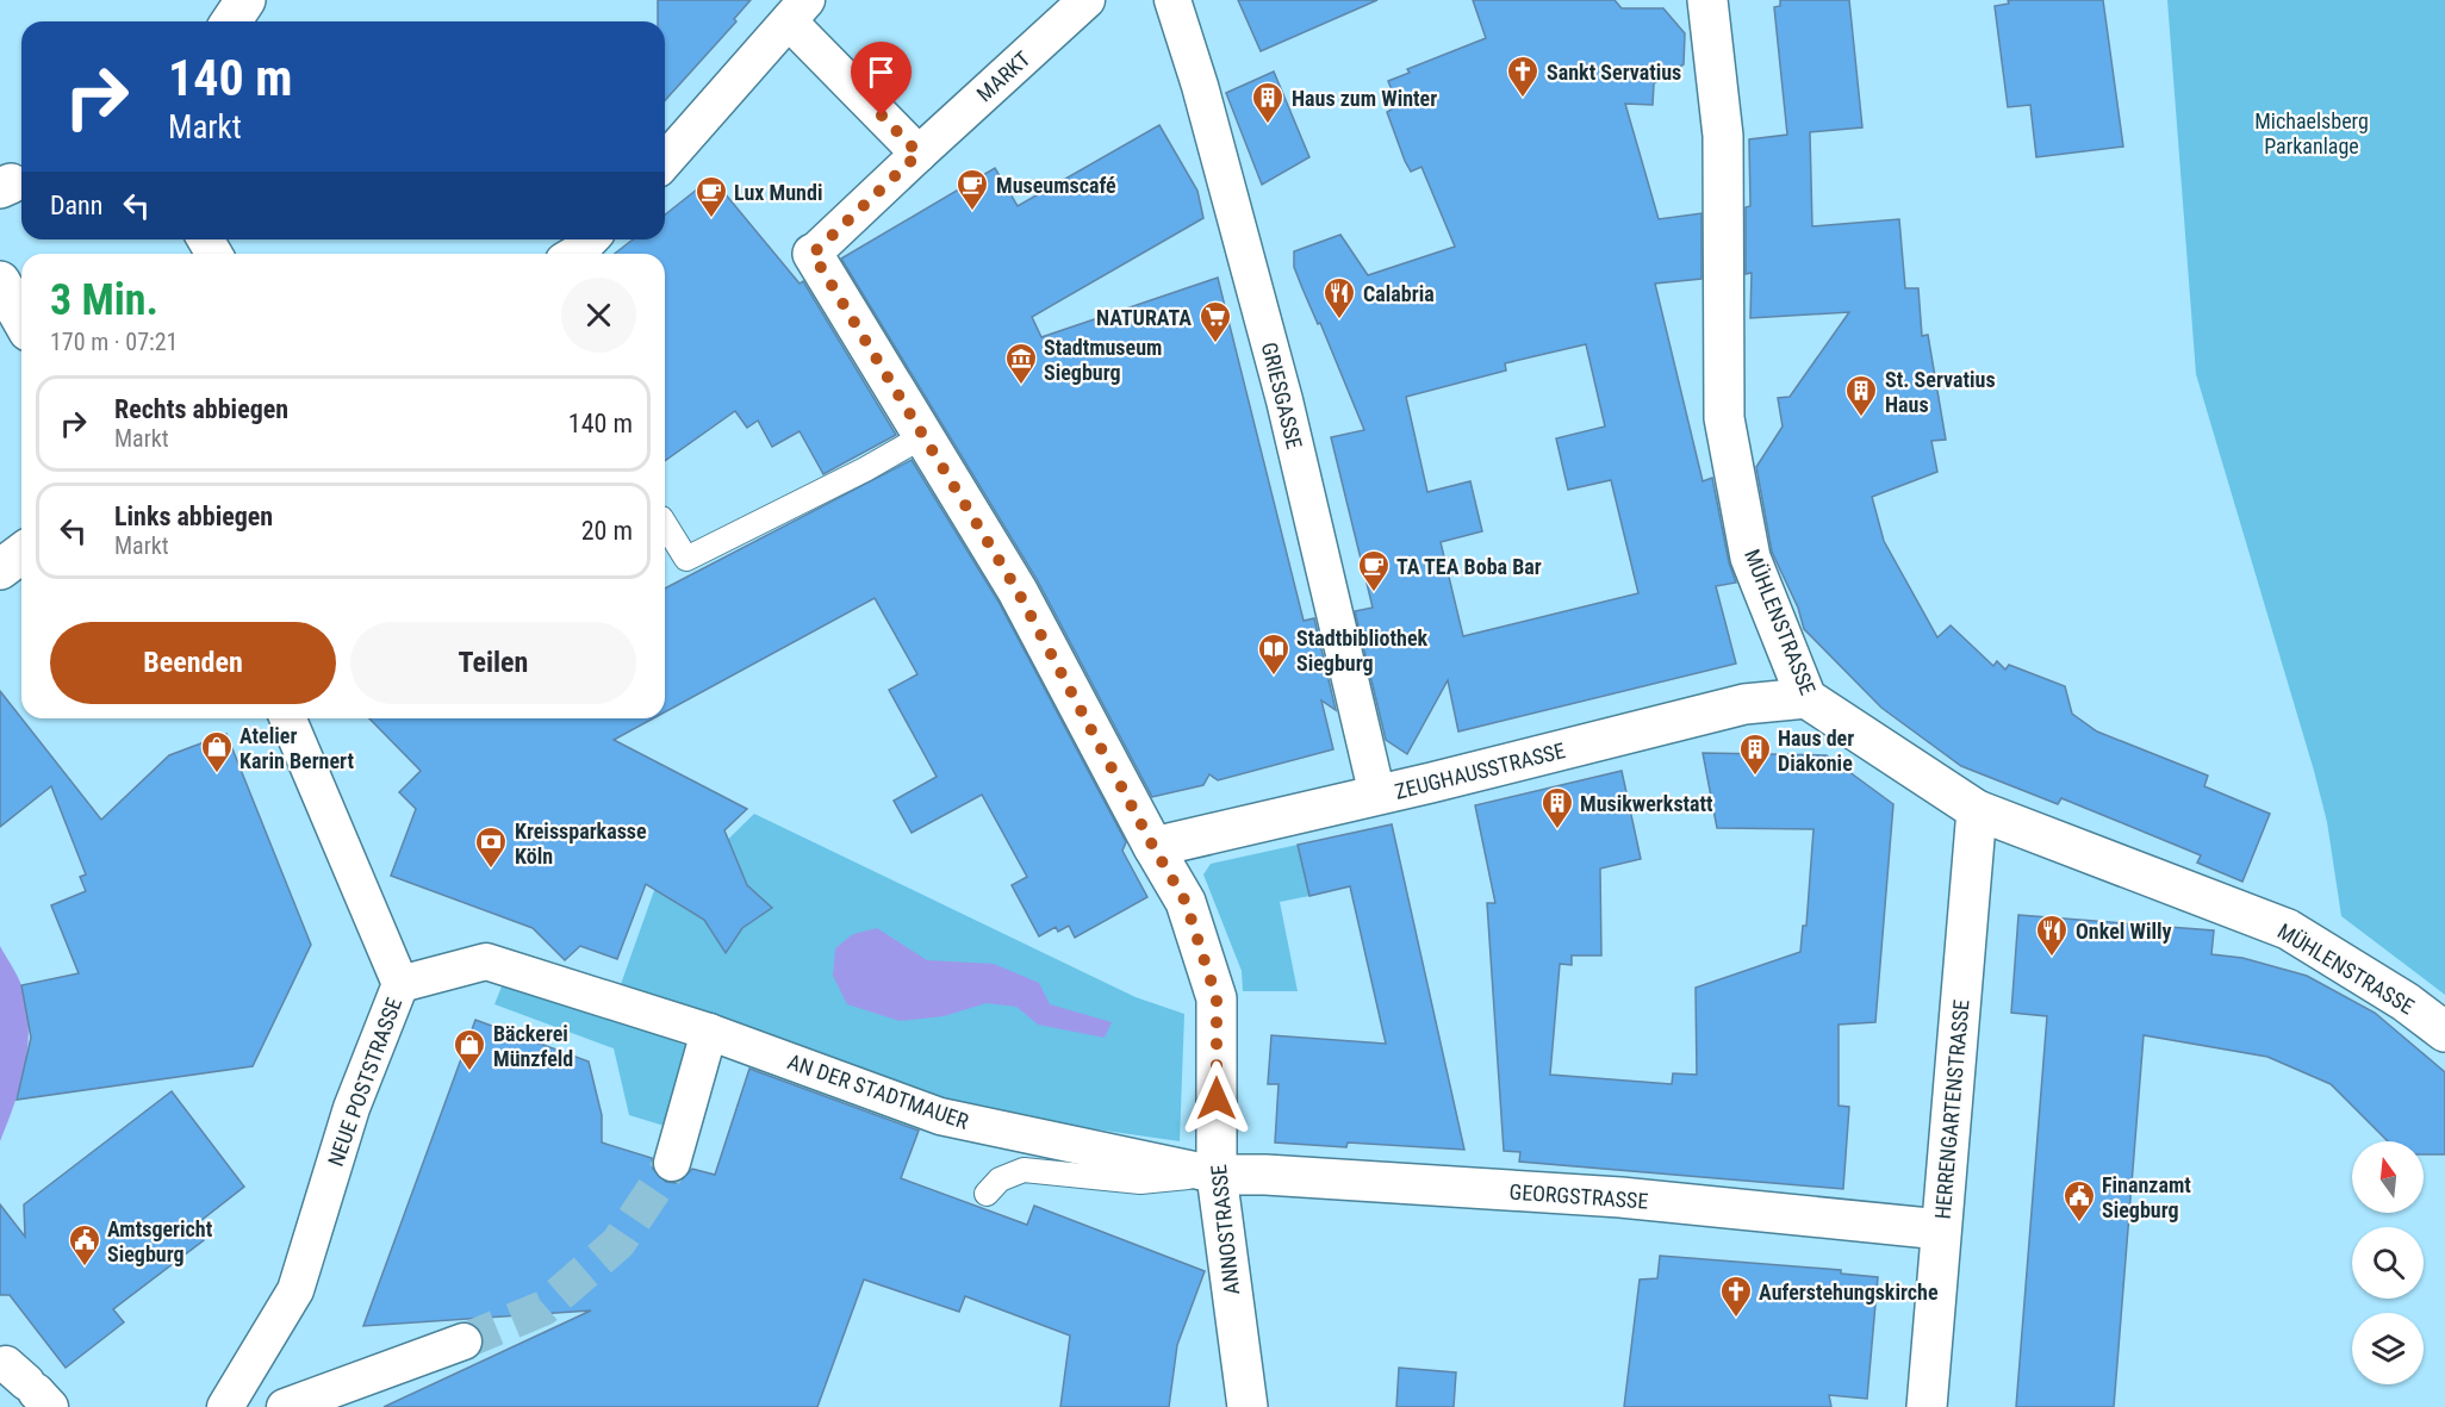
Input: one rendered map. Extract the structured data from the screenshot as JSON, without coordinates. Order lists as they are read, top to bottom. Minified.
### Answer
{"streets":{"street":["MARKT","GRIESGASSE","MÜHLENSTRASSE","ZEUGHAUSSTRASSE","NEUE POSTSTRASSE","AN DER STADTMAUER","HERRENGARTENSTRASSE","GEORGSTRASSE","ANNOSTRASSE"]},"crossings":[["MARKT","ANNOSTRASSE"],["GRIESGASSE","ZEUGHAUSSTRASSE"],["MÜHLENSTRASSE","ZEUGHAUSSTRASSE"],["MÜHLENSTRASSE","HERRENGARTENSTRASSE"],["ZEUGHAUSSTRASSE","ANNOSTRASSE"],["NEUE POSTSTRASSE","AN DER STADTMAUER"],["AN DER STADTMAUER","GEORGSTRASSE"],["AN DER STADTMAUER","ANNOSTRASSE"],["HERRENGARTENSTRASSE","GEORGSTRASSE"],["GEORGSTRASSE","ANNOSTRASSE"]],"parks":["Michaelsberg Parkanlage"],"places":{"church":["Sankt Servatius","Auferstehungskirche"],"building":["Haus zum Winter","St. Servatius Haus","Haus der Diakonie","Musikwerkstatt"],"cafe":["Museumscafé","Lux Mundi","TA TEA Boba Bar"],"restaurant":["Calabria","Onkel Willy"],"supermarket":["NATURATA"],"museum":["Stadtmuseum Siegburg"],"library":["Stadtbibliothek Siegburg"],"shop":["Atelier Karin Bernert","Bäckerei Münzfeld"],"bank":["Kreissparkasse Köln"],"public building":["Finanzamt Siegburg","Amtsgericht Siegburg"]},"north":"top","page":{"turn":["140 m","Markt"],"then":"Dann","heading":["3 Min.","170 m · 07:21"],"list":[{"name":"Rechts abbiegen","note":"Markt","value":"140 m"},{"name":"Links abbiegen","note":"Markt","value":"20 m"}],"buttons":["Beenden","Teilen"]}}
